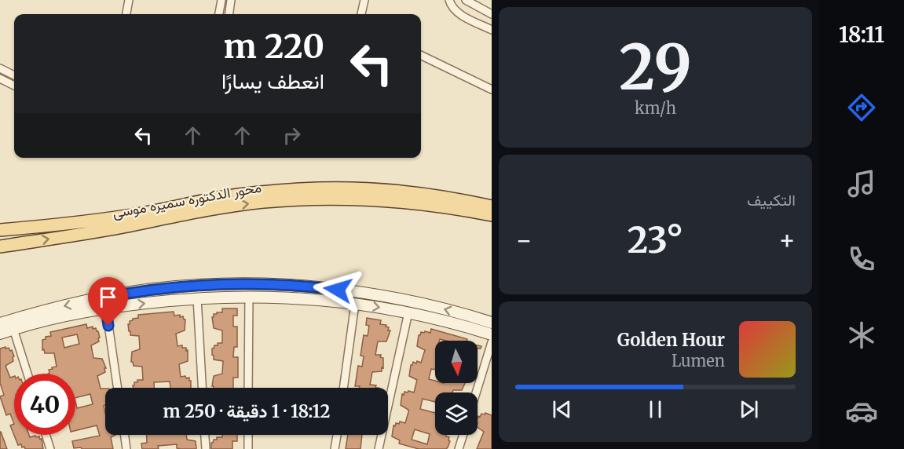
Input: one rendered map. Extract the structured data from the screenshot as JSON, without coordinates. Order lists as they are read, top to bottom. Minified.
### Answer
{"streets":{"main road":["محور الدكتوره سميره موسى"]},"north":"bottom","page":{"tabs":"18:11","tile":[["29","km/h"],"التكييف"],"turn":["220 m","انعطف يسارًا"],"heat":["−","23°","+"],"song":["Golden Hour","Lumen"],"limit":"40","trip":"18:12 · 1 دقيقة · 250 m"}}
